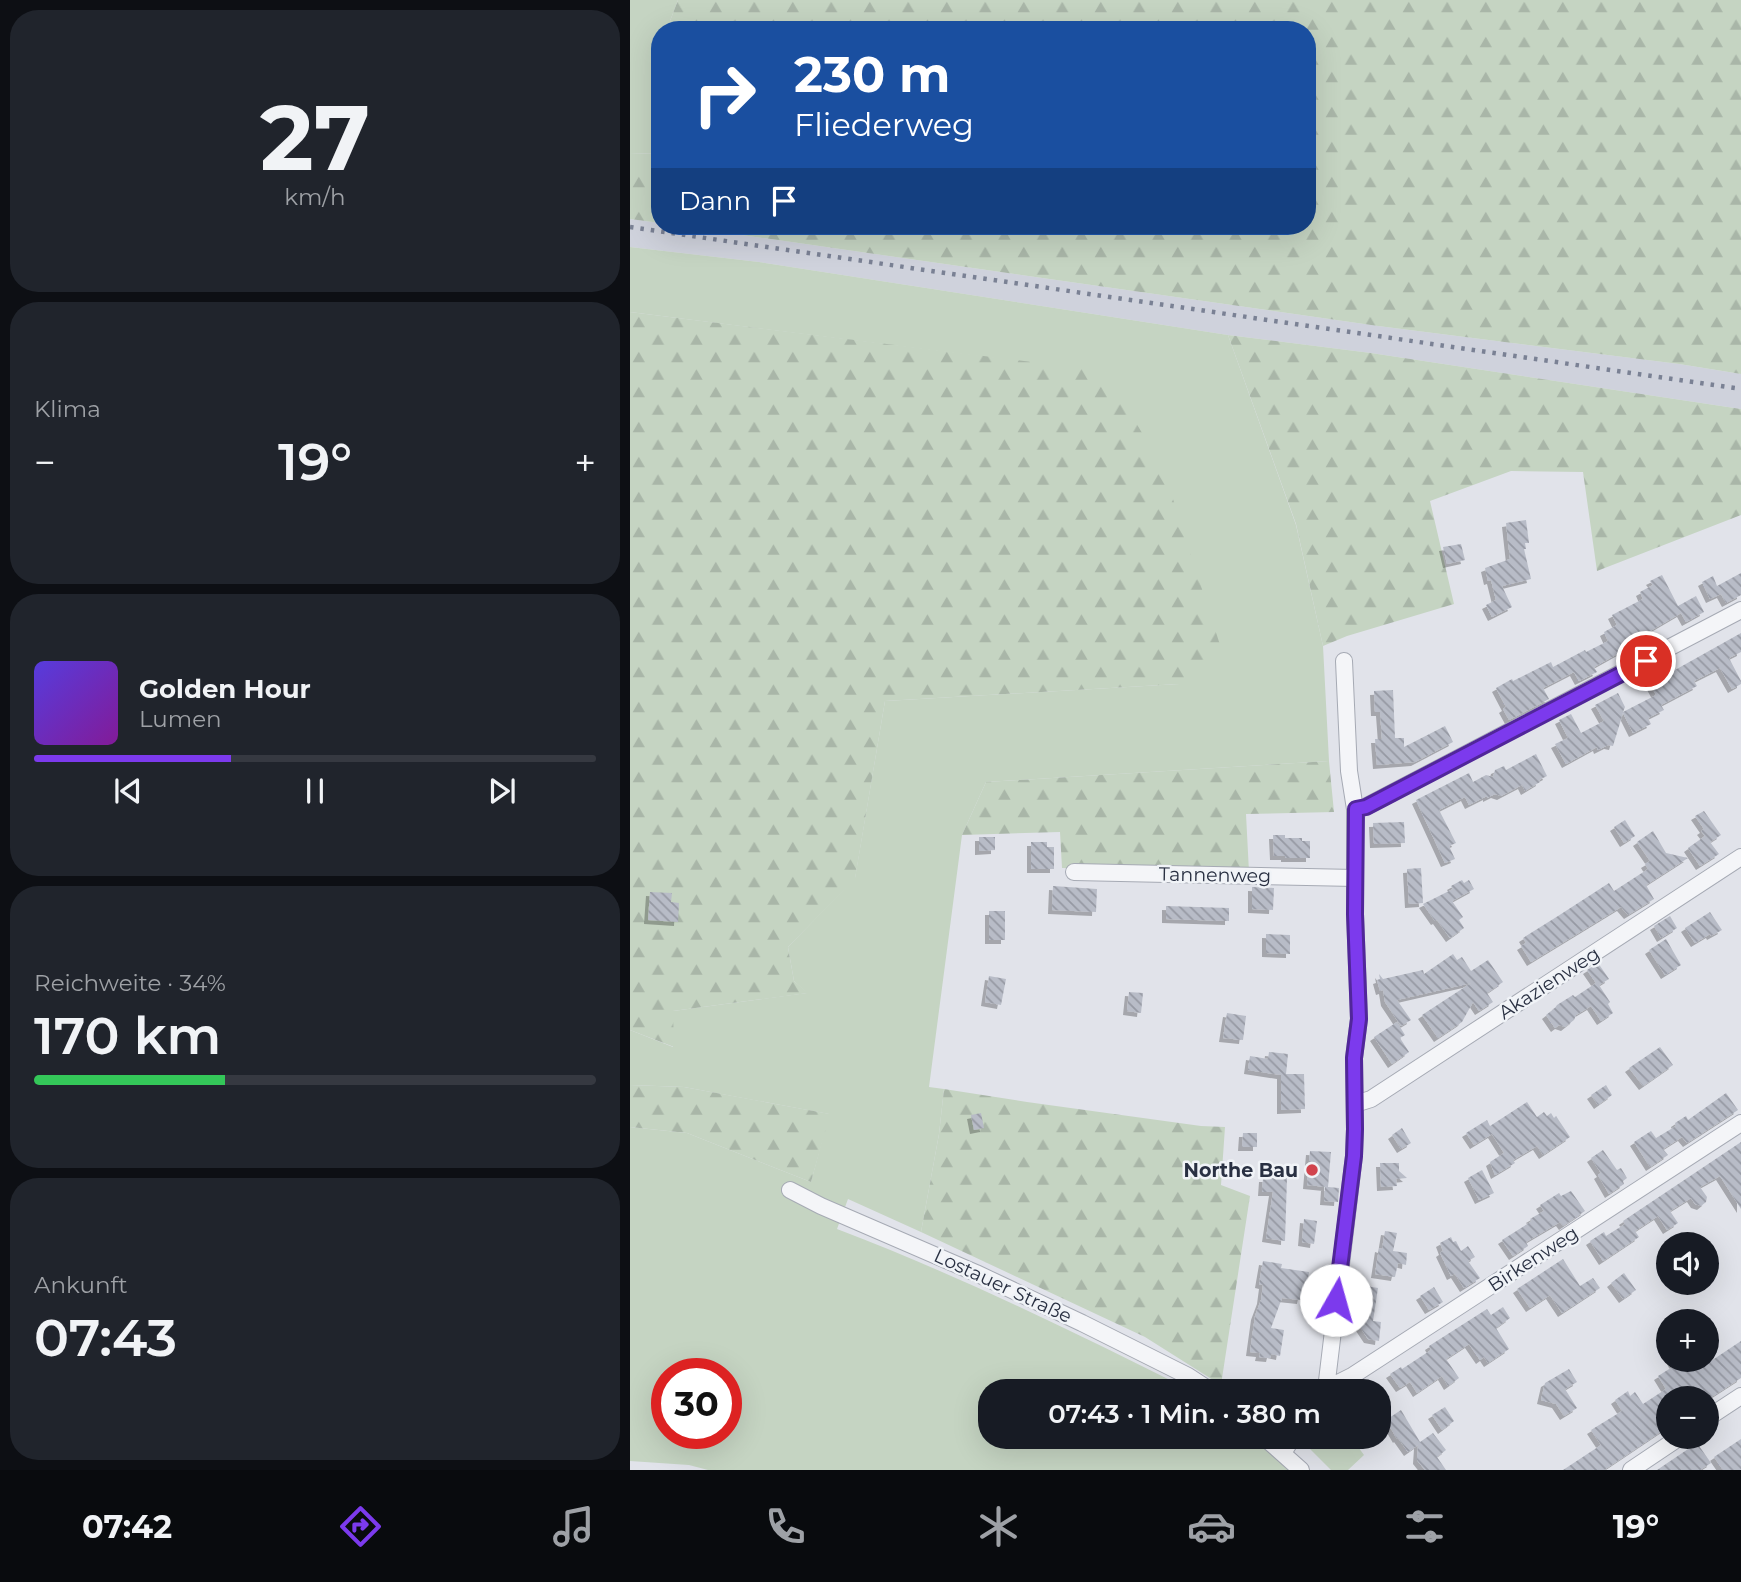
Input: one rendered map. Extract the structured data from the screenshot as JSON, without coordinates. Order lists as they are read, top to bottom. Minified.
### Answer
{"streets":{"street":["Tannenweg","Akazienweg","Birkenweg","Lostauer Straße"]},"places":["Northe Bau"],"page":{"tile":[["27","km/h"],"Klima",["Reichweite · 34%","170 km"],["Ankunft","07:43"]],"turn":["230 m","Fliederweg"],"then":"Dann","heat":["−","19°","+"],"song":["Golden Hour","Lumen"],"map_buttons":["+","−"],"limit":"30","trip":"07:43 · 1 Min. · 380 m","tabs":["07:42","19°"]}}
